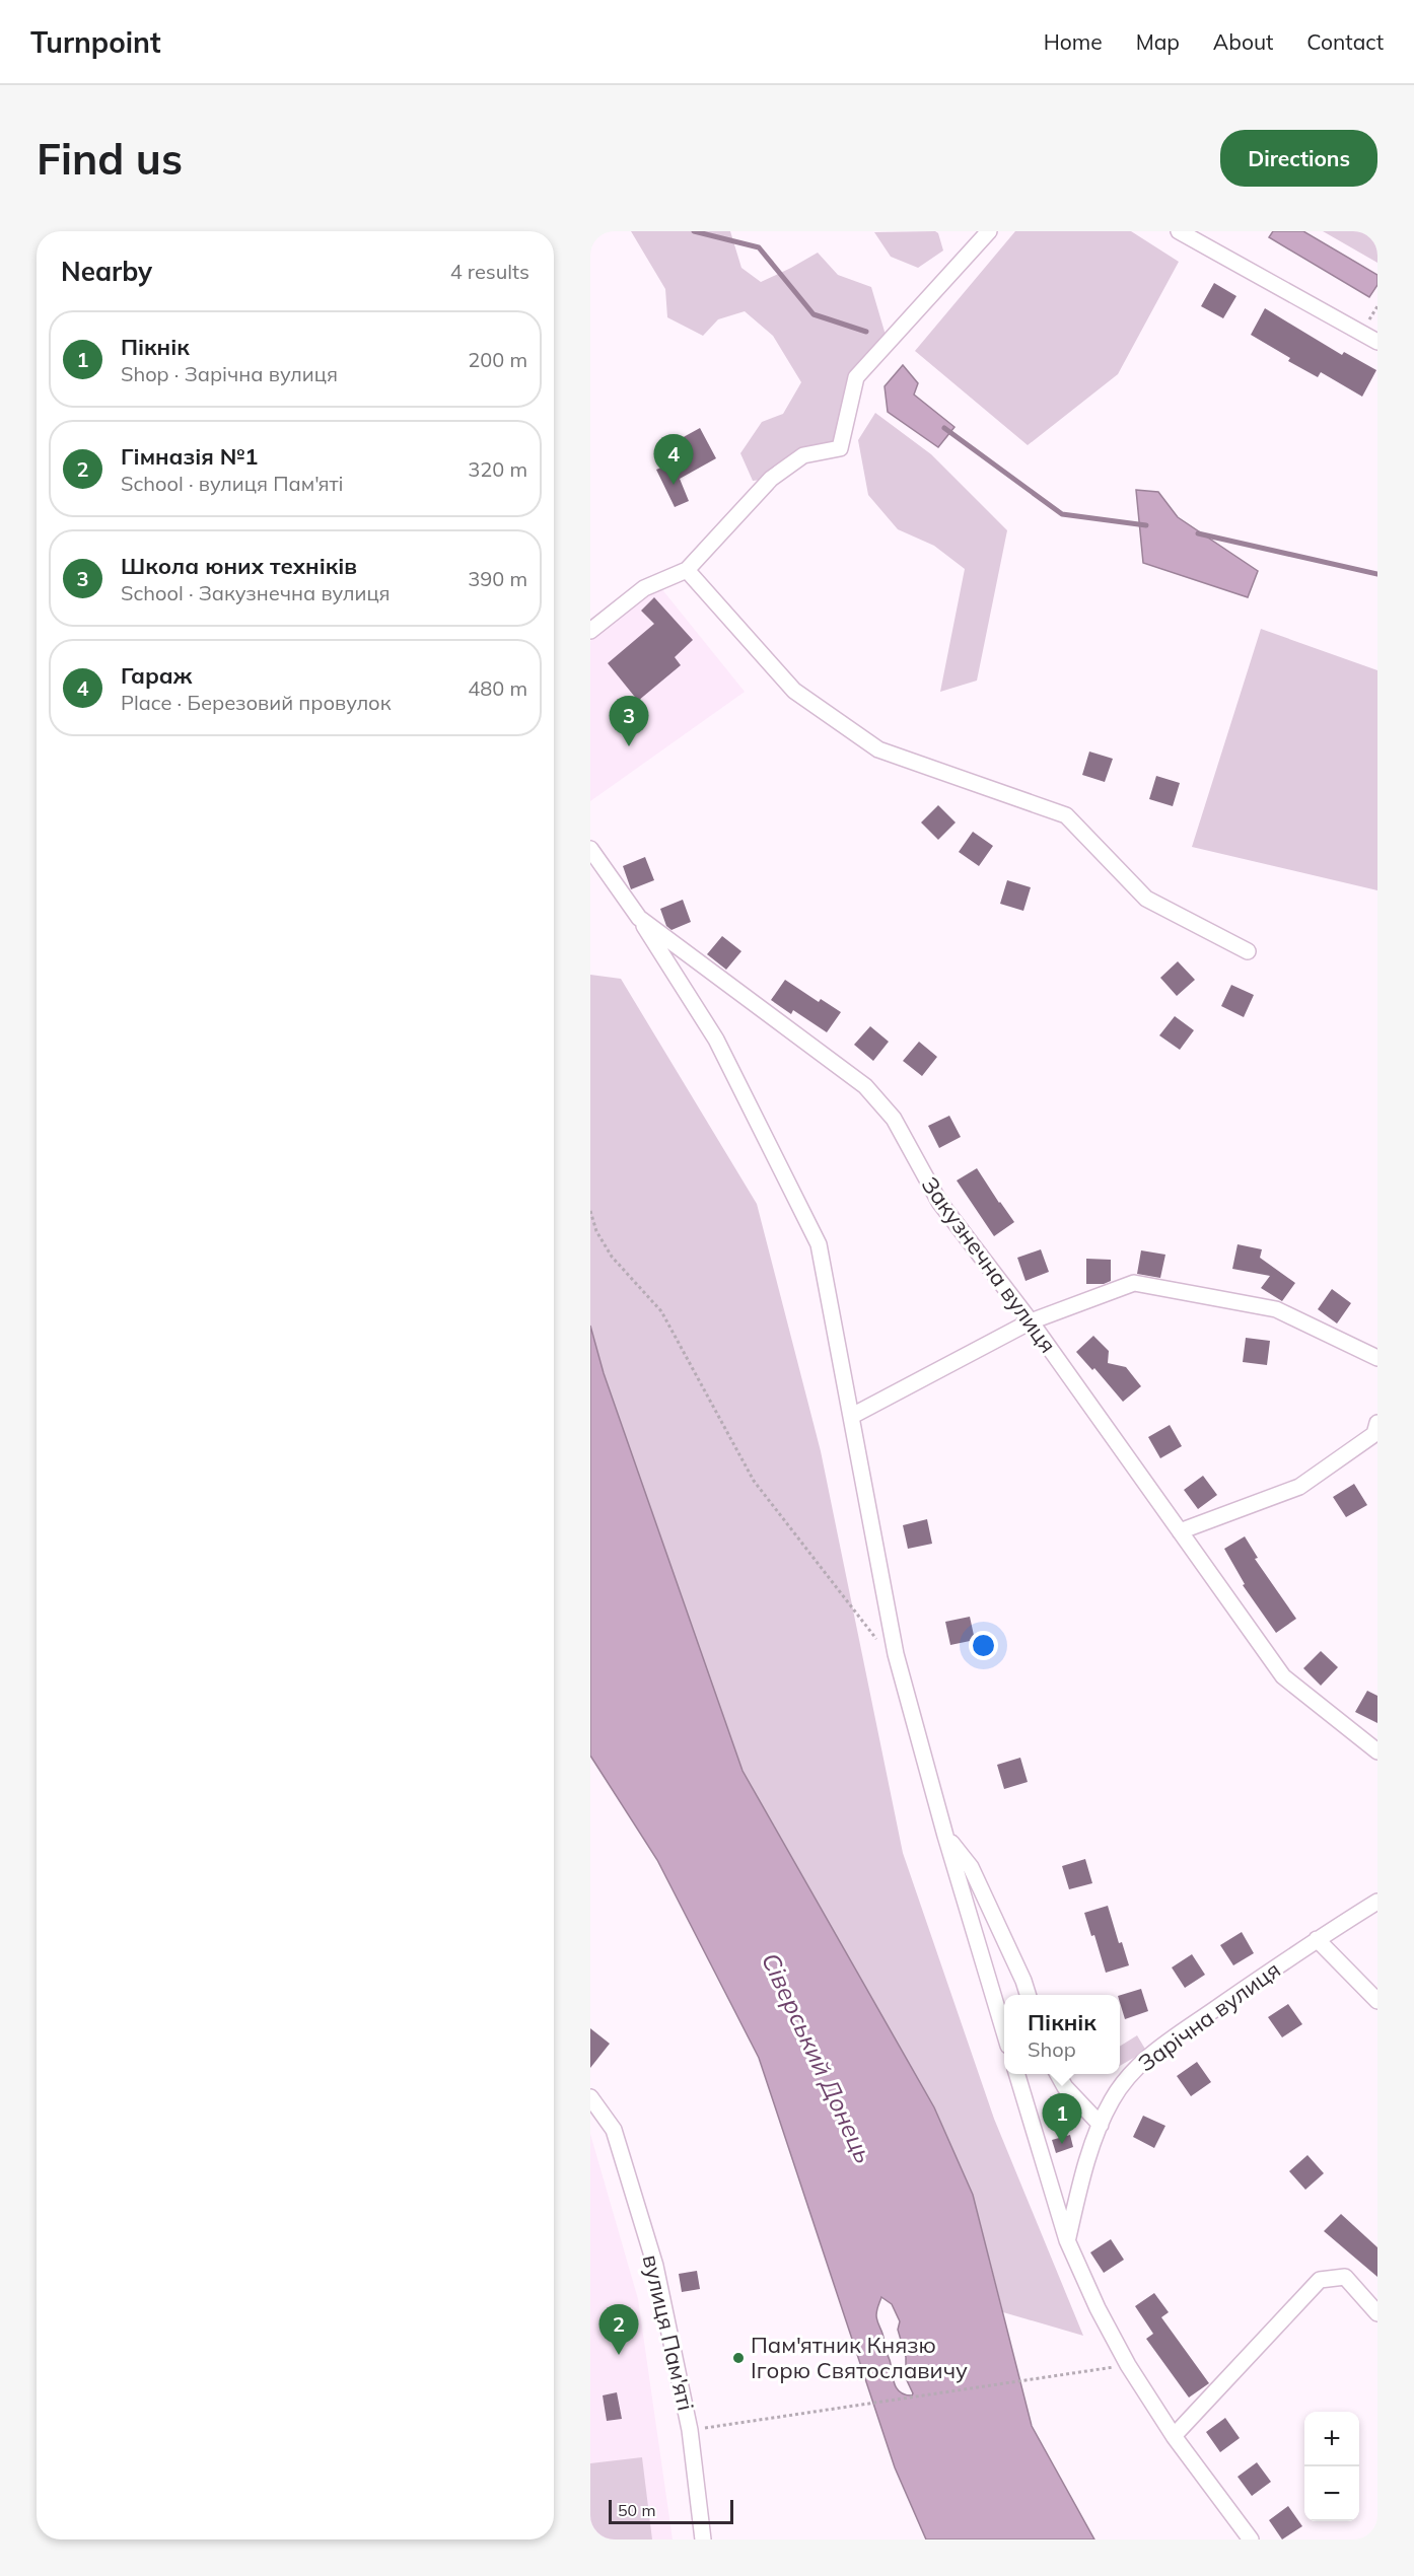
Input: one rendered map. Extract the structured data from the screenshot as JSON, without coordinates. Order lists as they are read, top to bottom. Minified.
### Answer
{"streets":{"street":["Закузнечна вулиця","Зарічна вулиця","вулиця Пам'яті"]},"water":["Сіверський Донець"],"places":["Пам'ятник Князю Ігорю Святославичу"],"scale_bar":"50 m","page":{"header":"Turnpoint","nav":["Home","Map","About","Contact"],"buttons":"Directions","title":"Find us","heading":["Nearby","4 results"],"list":[{"mark":"1","name":"Пікнік","note":"Shop · Зарічна вулиця","value":"200 m"},{"mark":"2","name":"Гімназія №1","note":"School · вулиця Пам'яті","value":"320 m"},{"mark":"3","name":"Школа юних техніків","note":"School · Закузнечна вулиця","value":"390 m"},{"mark":"4","name":"Гараж","note":"Place · Березовий провулок","value":"480 m"}],"pins":["4","3","1","2"],"popup":["Пікнік","Shop"],"map_buttons":["+","−"],"scale":"50 m"}}
